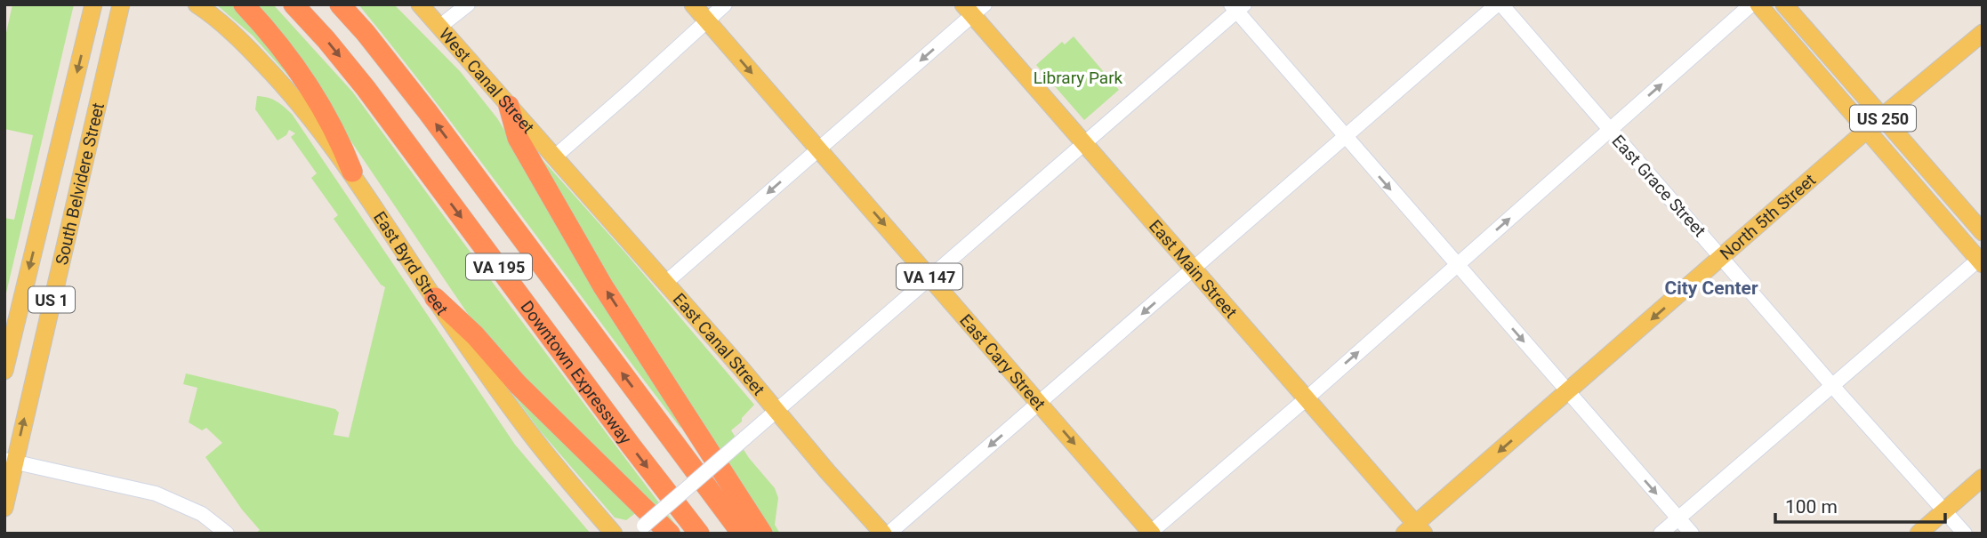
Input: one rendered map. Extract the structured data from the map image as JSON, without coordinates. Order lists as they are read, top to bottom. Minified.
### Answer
{"streets":{"highway":["VA 195","Downtown Expressway"],"main road":["West Canal Street","US 250","South Belvidere Street","North 5th Street","East Byrd Street","East Main Street","VA 147","US 1","East Canal Street","East Cary Street"],"street":["East Grace Street"]},"crossings":[["West Canal Street","East Canal Street"],["US 250","North 5th Street"],["East Grace Street","North 5th Street"],["North 5th Street","East Main Street"],["VA 147","East Cary Street"]],"one_way":["North 5th Street","East Cary Street"],"districts":["City Center"],"parks":["Library Park"],"scale_bar":"100 m"}
